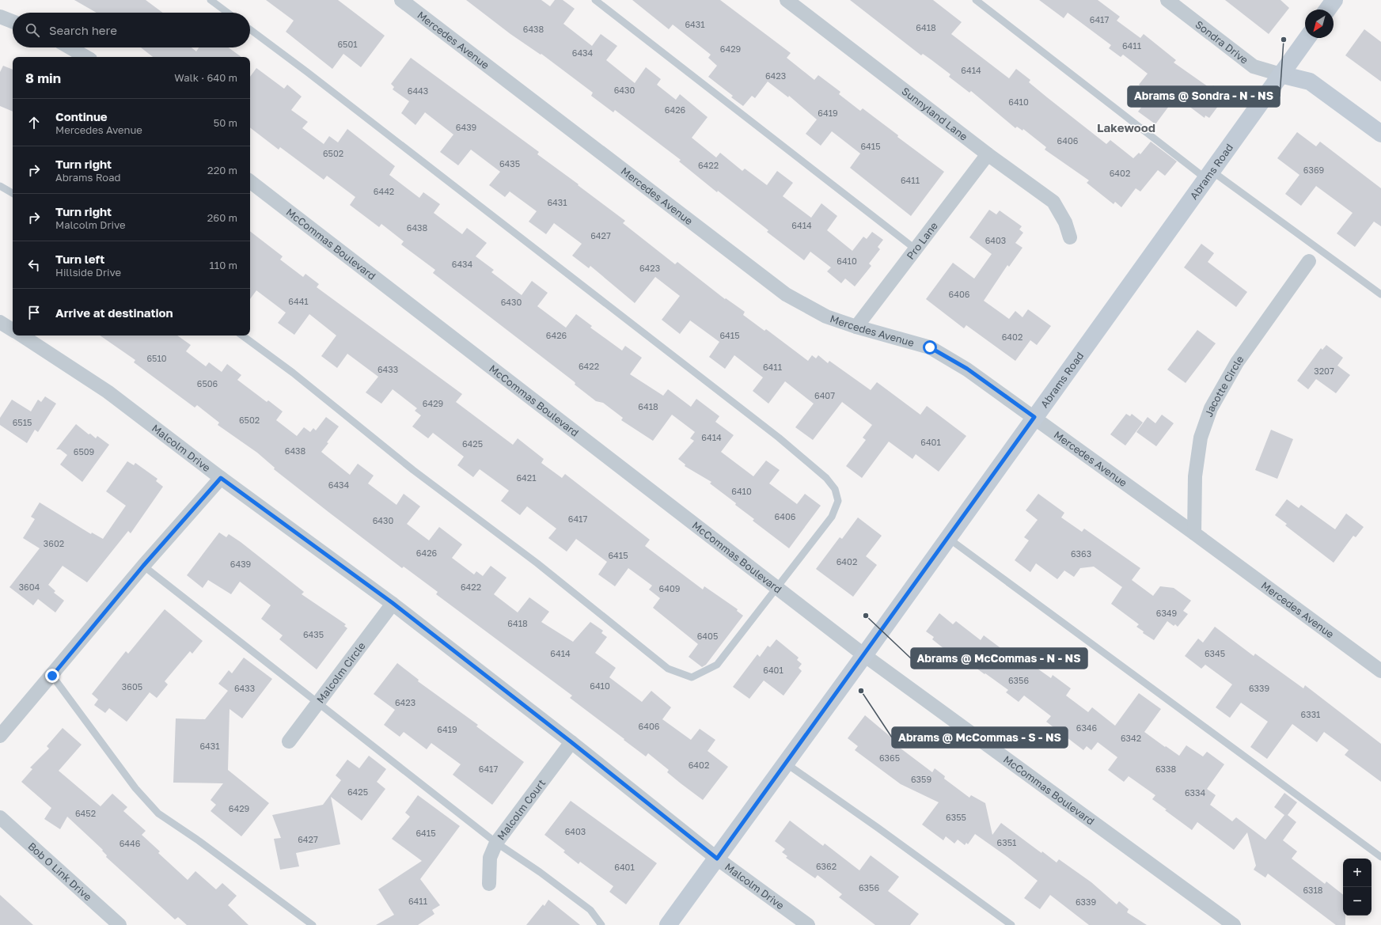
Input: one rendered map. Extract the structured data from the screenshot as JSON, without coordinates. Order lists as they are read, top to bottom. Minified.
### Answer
{"streets":{"main road":["Abrams Road"],"street":["Mercedes Avenue","Sondra Drive","Sunnyland Lane","Pro Lane","McCommas Boulevard","Jacotte Circle","Malcolm Drive","Malcolm Circle","Malcolm Court","Bob O Link Drive"]},"crossings":[["Mercedes Avenue","Abrams Road"],["Mercedes Avenue","Pro Lane"],["Mercedes Avenue","Jacotte Circle"],["Sondra Drive","Abrams Road"],["Sunnyland Lane","Pro Lane"],["Abrams Road","McCommas Boulevard"],["Abrams Road","Malcolm Drive"],["Malcolm Drive","Malcolm Circle"],["Malcolm Drive","Malcolm Court"]],"districts":["Lakewood"],"places":["Abrams @ Sondra - N - NS","Abrams @ McCommas - N - NS","Abrams @ McCommas - S - NS"],"house_numbers":["6417","6431","6418","6438","6501","6411","6429","6434","6414","6423","6430","6443","6410","6426","6419","6439","6406","6415","6502","6435","6422","6369","6402","6411","6442","6431","6414","6438","6427","6403","6410","6434","6423","6406","6441","6430","6426","6415","6402","6510","6422","6411","6433","3207","6506","6407","6429","6418","6502","6515","6414","6401","6425","6438","6509","6421","6434","6410","6406","6417","6430","3602","6426","6363","6415","6402","6439","3604","6422","6409","6349","6418","6435","6405","6414","6345","6401","6356","6410","3605","6433","6339","6423","6331","6406","6346","6419","6342","6431","6365","6402","6417","6338","6359","6425","6334","6429","6452","6355","6403","6415","6427","6351","6446","6362","6401","6356","6318","6411","6339"],"north":"bottom left","page":{"search":"Search here","heading":["8 min","Walk · 640 m"],"list":[["Continue","Mercedes Avenue","50 m"],["Turn right","Abrams Road","220 m"],["Turn right","Malcolm Drive","260 m"],["Turn left","Hillside Drive","110 m"],"Arrive at destination"],"map_buttons":["+","−"]}}
